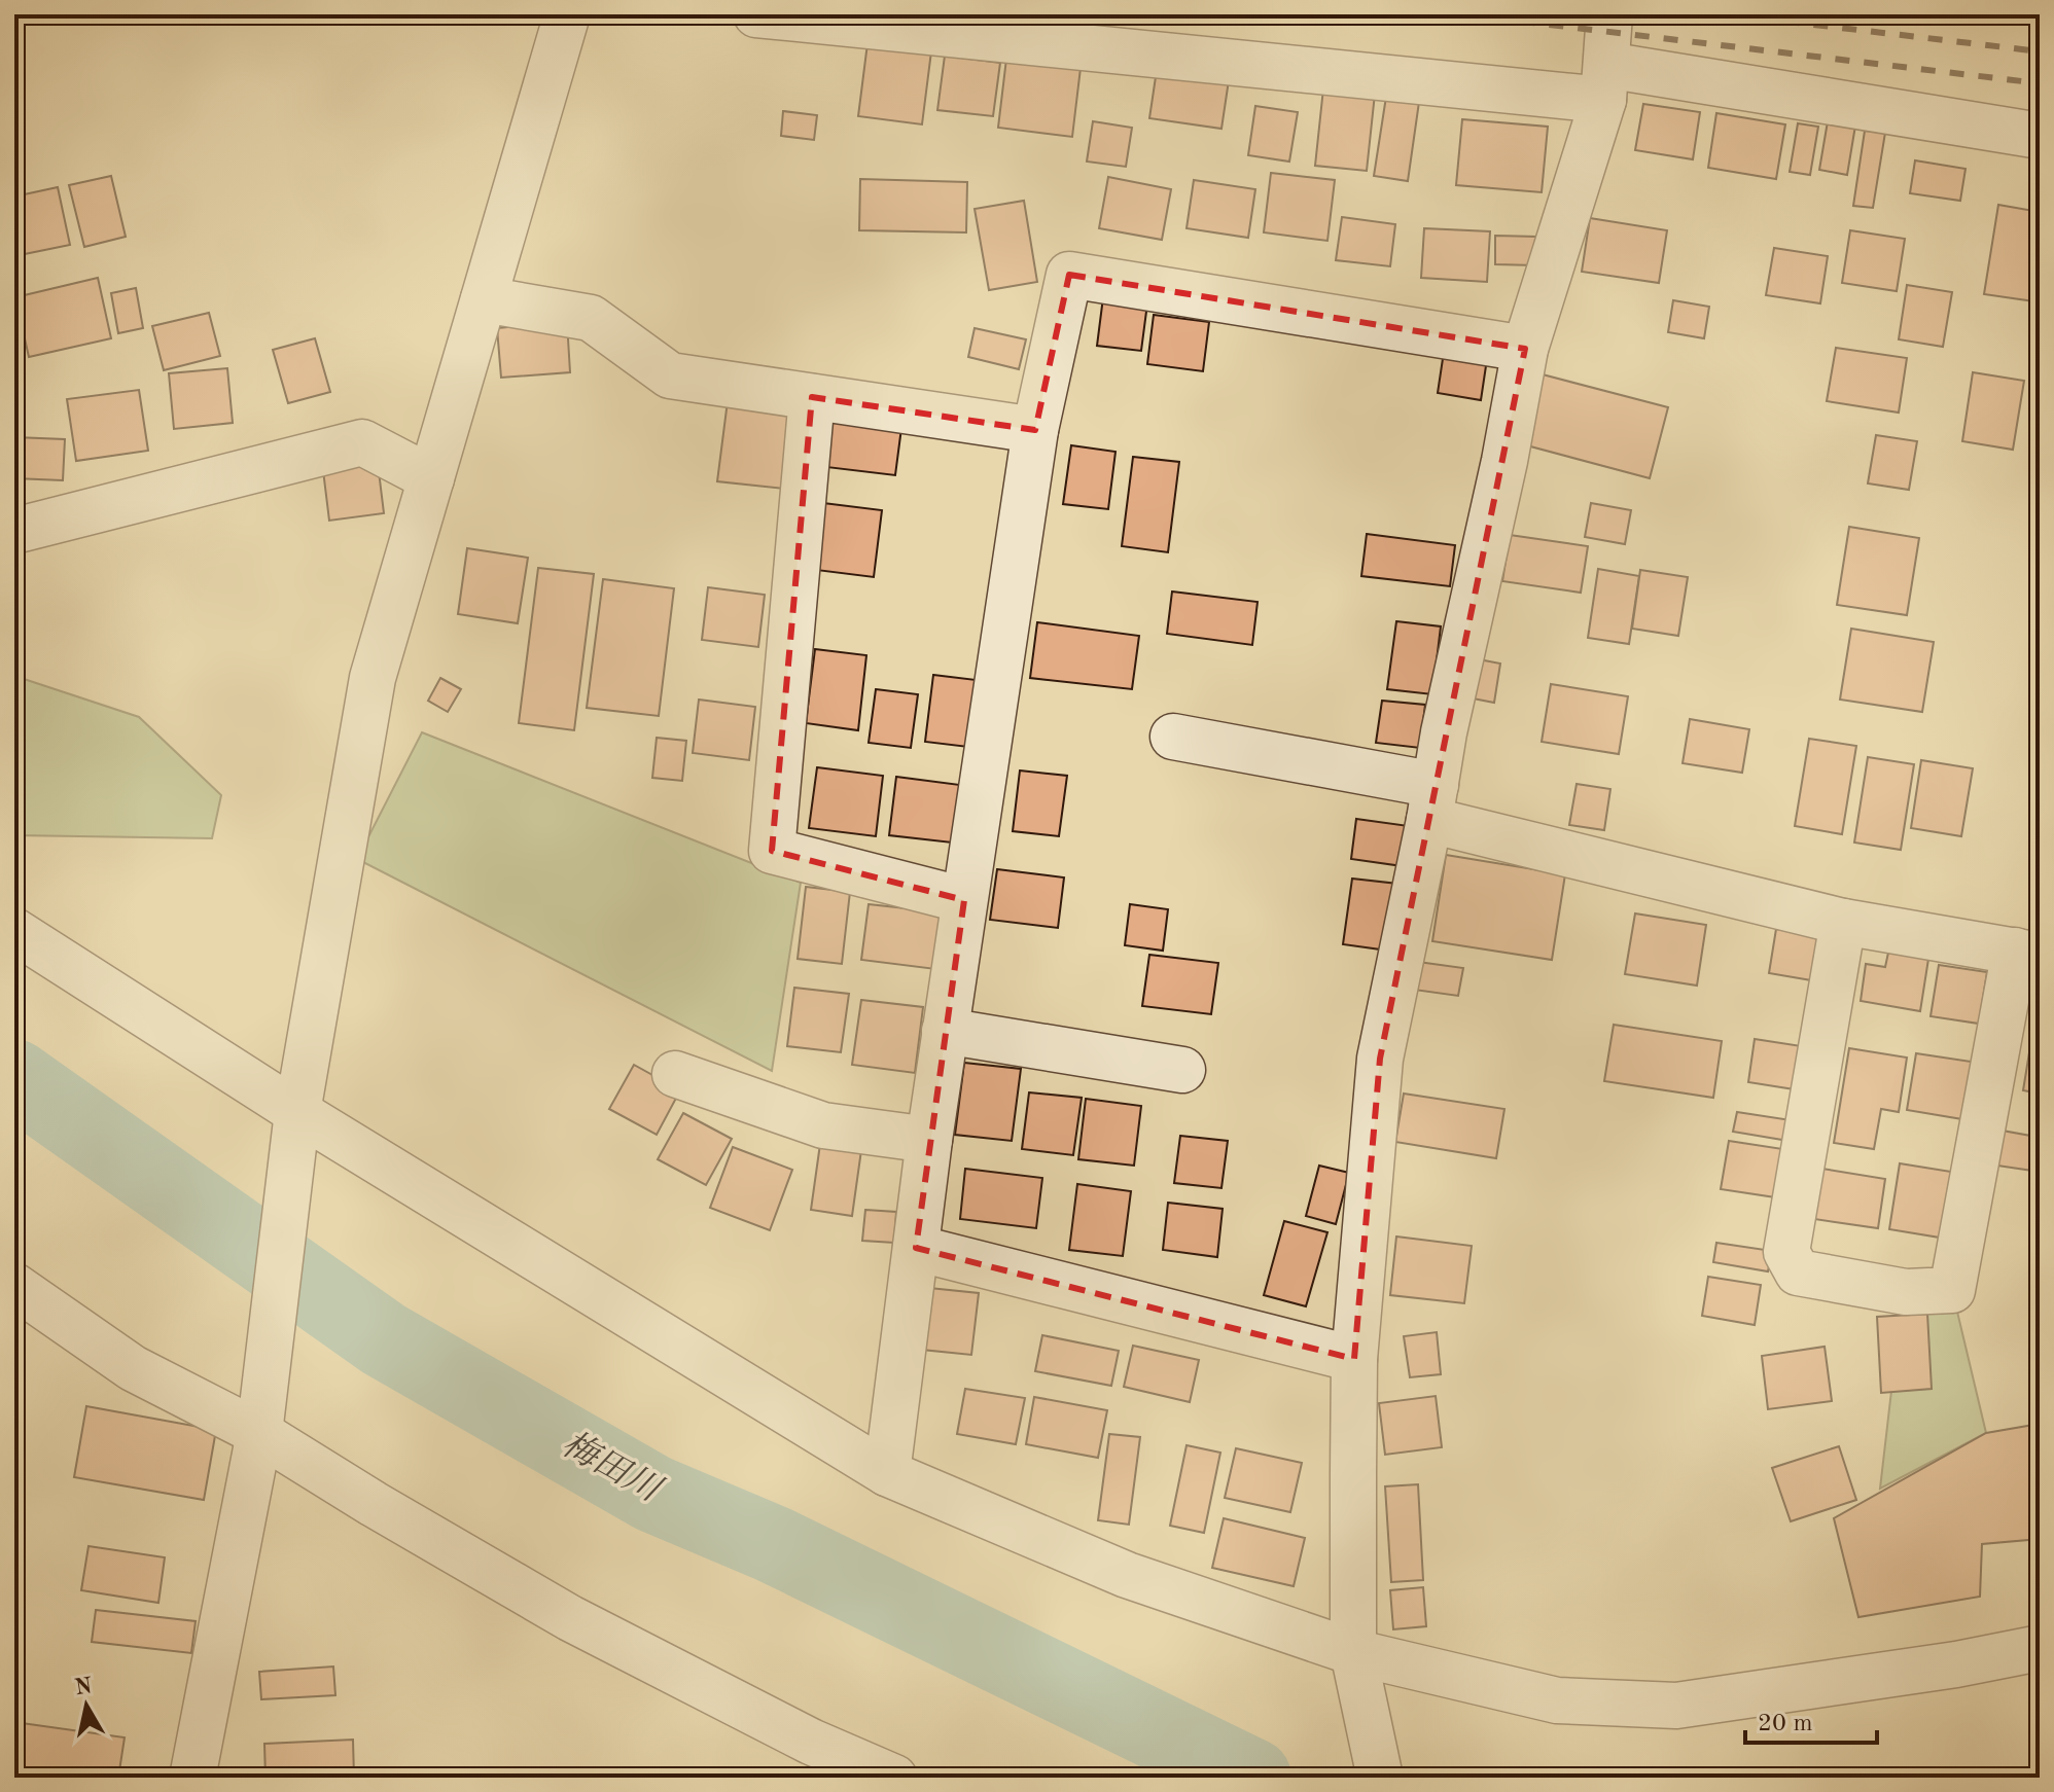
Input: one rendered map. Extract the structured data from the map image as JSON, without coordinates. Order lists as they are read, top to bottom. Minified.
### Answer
{"water":["梅田川"],"scale_bar":"20 m","north":"top"}
